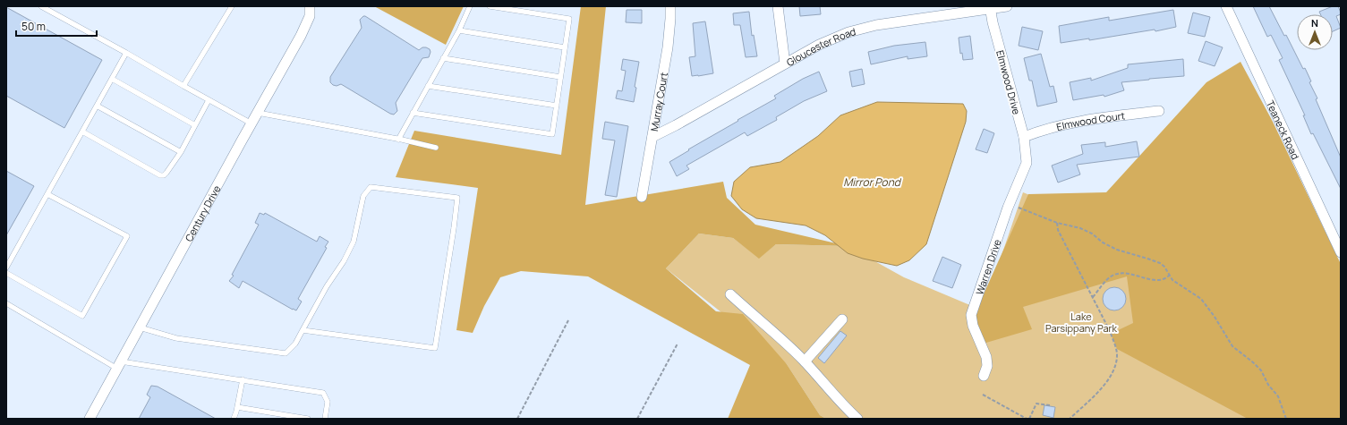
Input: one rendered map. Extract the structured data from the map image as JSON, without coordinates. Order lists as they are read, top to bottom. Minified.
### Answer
{"streets":{"street":["Gloucester Road","Elmwood Drive","Murray Court","Elmwood Court","Teaneck Road","Century Drive","Warren Drive"]},"crossings":[["Gloucester Road","Elmwood Drive"],["Gloucester Road","Murray Court"],["Elmwood Drive","Elmwood Court"],["Elmwood Drive","Warren Drive"]],"water":["Mirror Pond"],"parks":["Lake Parsippany Park"],"scale_bar":"50 m","north":"top"}
